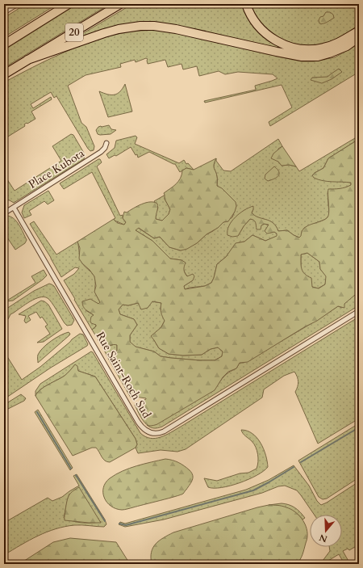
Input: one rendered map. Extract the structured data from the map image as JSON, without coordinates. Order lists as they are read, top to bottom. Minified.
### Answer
{"streets":{"highway":["20"],"street":["Place Kubota","Rue Saint-Roch Sud"]},"crossings":[["Place Kubota","Rue Saint-Roch Sud"]],"north":"bottom"}
